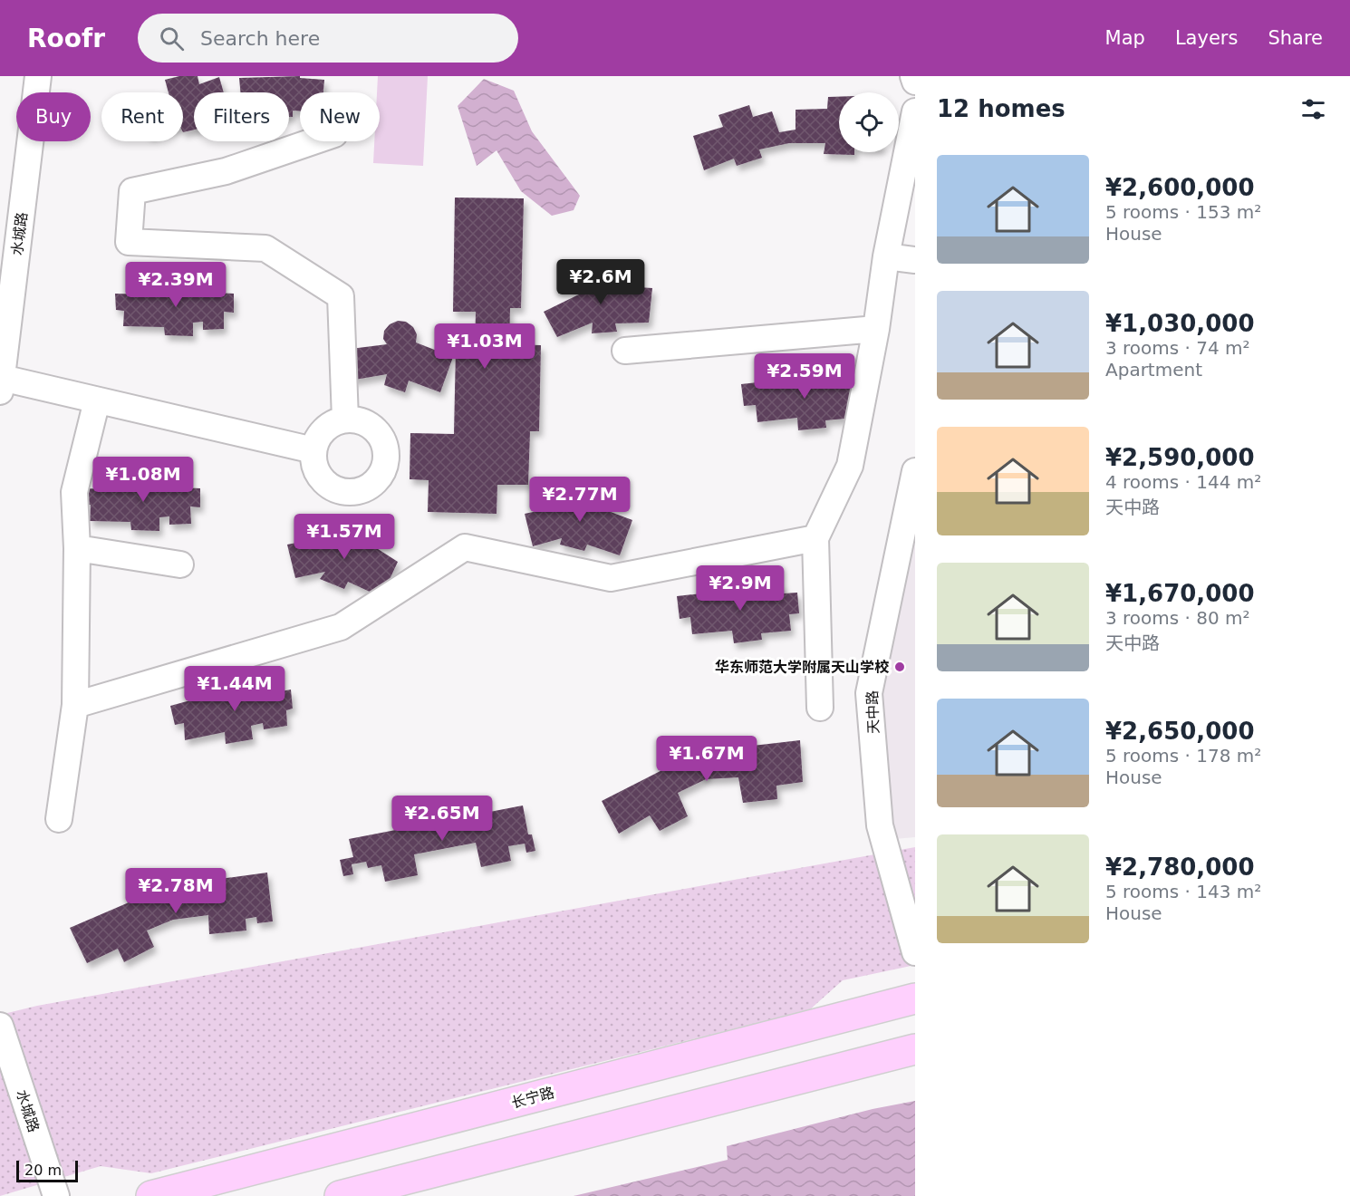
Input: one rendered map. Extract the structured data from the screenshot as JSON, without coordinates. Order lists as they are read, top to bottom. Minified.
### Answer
{"streets":{"main road":["长宁路"],"street":["水城路","天中路"]},"places":["华东师范大学附属天山学校"],"scale_bar":"20 m","page":{"header":"Roofr","search":"Search here","nav":["Map","Layers","Share"],"heading":"12 homes","chip":["Buy","Rent","Filters","New"],"list":[{"name":"¥2,600,000","note":"5 rooms · 153 m² · House"},{"name":"¥1,030,000","note":"3 rooms · 74 m² · Apartment"},{"name":"¥2,590,000","note":"4 rooms · 144 m² · 天中路"},{"name":"¥1,670,000","note":"3 rooms · 80 m² · 天中路"},{"name":"¥2,650,000","note":"5 rooms · 178 m² · House"},{"name":"¥2,780,000","note":"5 rooms · 143 m² · House"}],"price":["¥2.6M","¥2.39M","¥1.03M","¥2.59M","¥1.08M","¥2.77M","¥1.57M","¥2.9M","¥1.44M","¥1.67M","¥2.65M","¥2.78M"],"scale":"20 m"}}
